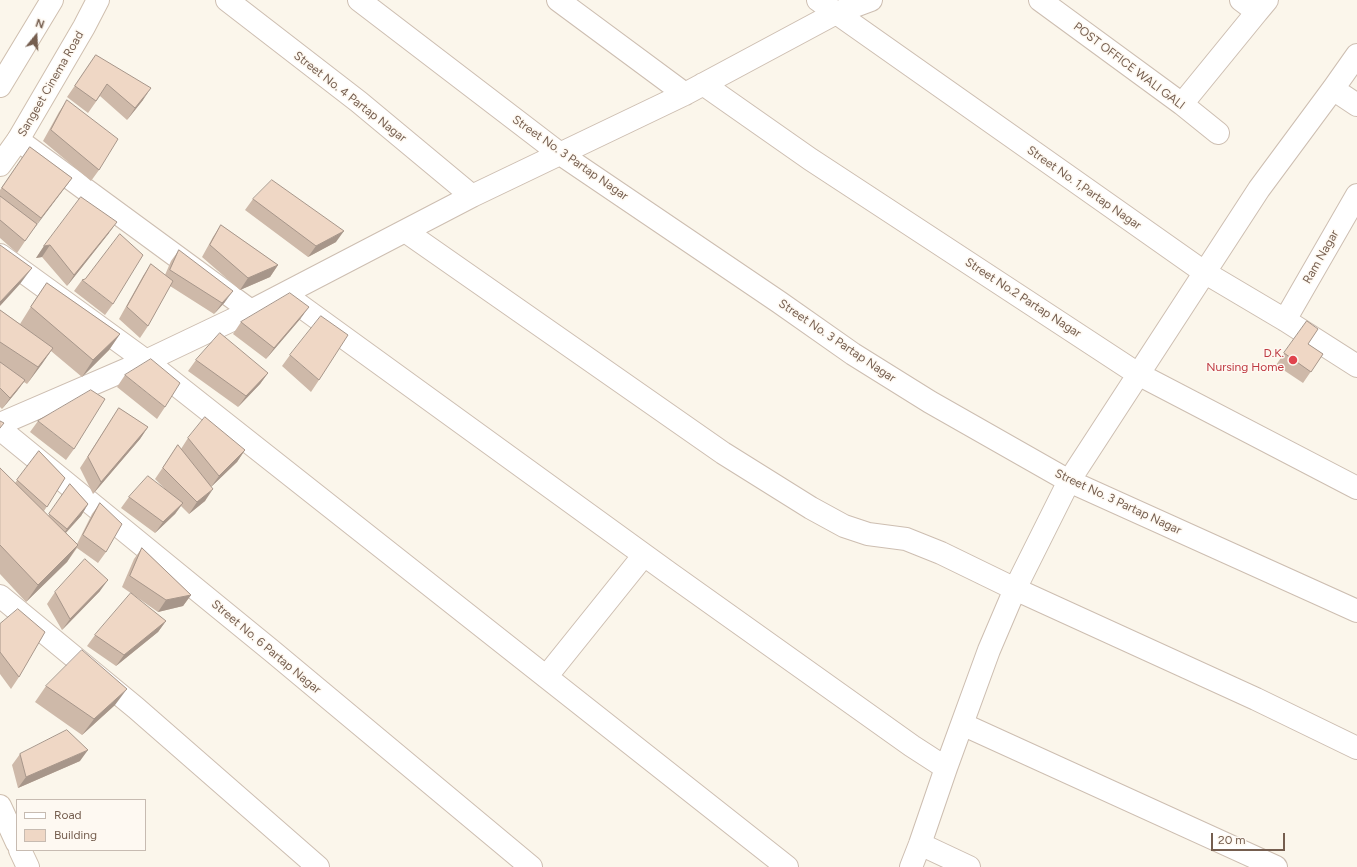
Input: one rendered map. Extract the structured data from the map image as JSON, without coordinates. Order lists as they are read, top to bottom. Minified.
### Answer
{"streets":{"street":["POST OFFICE WALI GALI","Sangeet Cinema Road","Street No. 4 Partap Nagar","Street No. 3 Partap Nagar","Street No. 1,Partap Nagar","Ram Nagar","Street No.2 Partap Nagar","Street No. 6 Partap Nagar"]},"crossings":[["Street No. 1,Partap Nagar","Ram Nagar"]],"places":["D.K. Nursing Home"],"legend":["Road","Building"],"scale_bar":"20 m","north":"top"}
